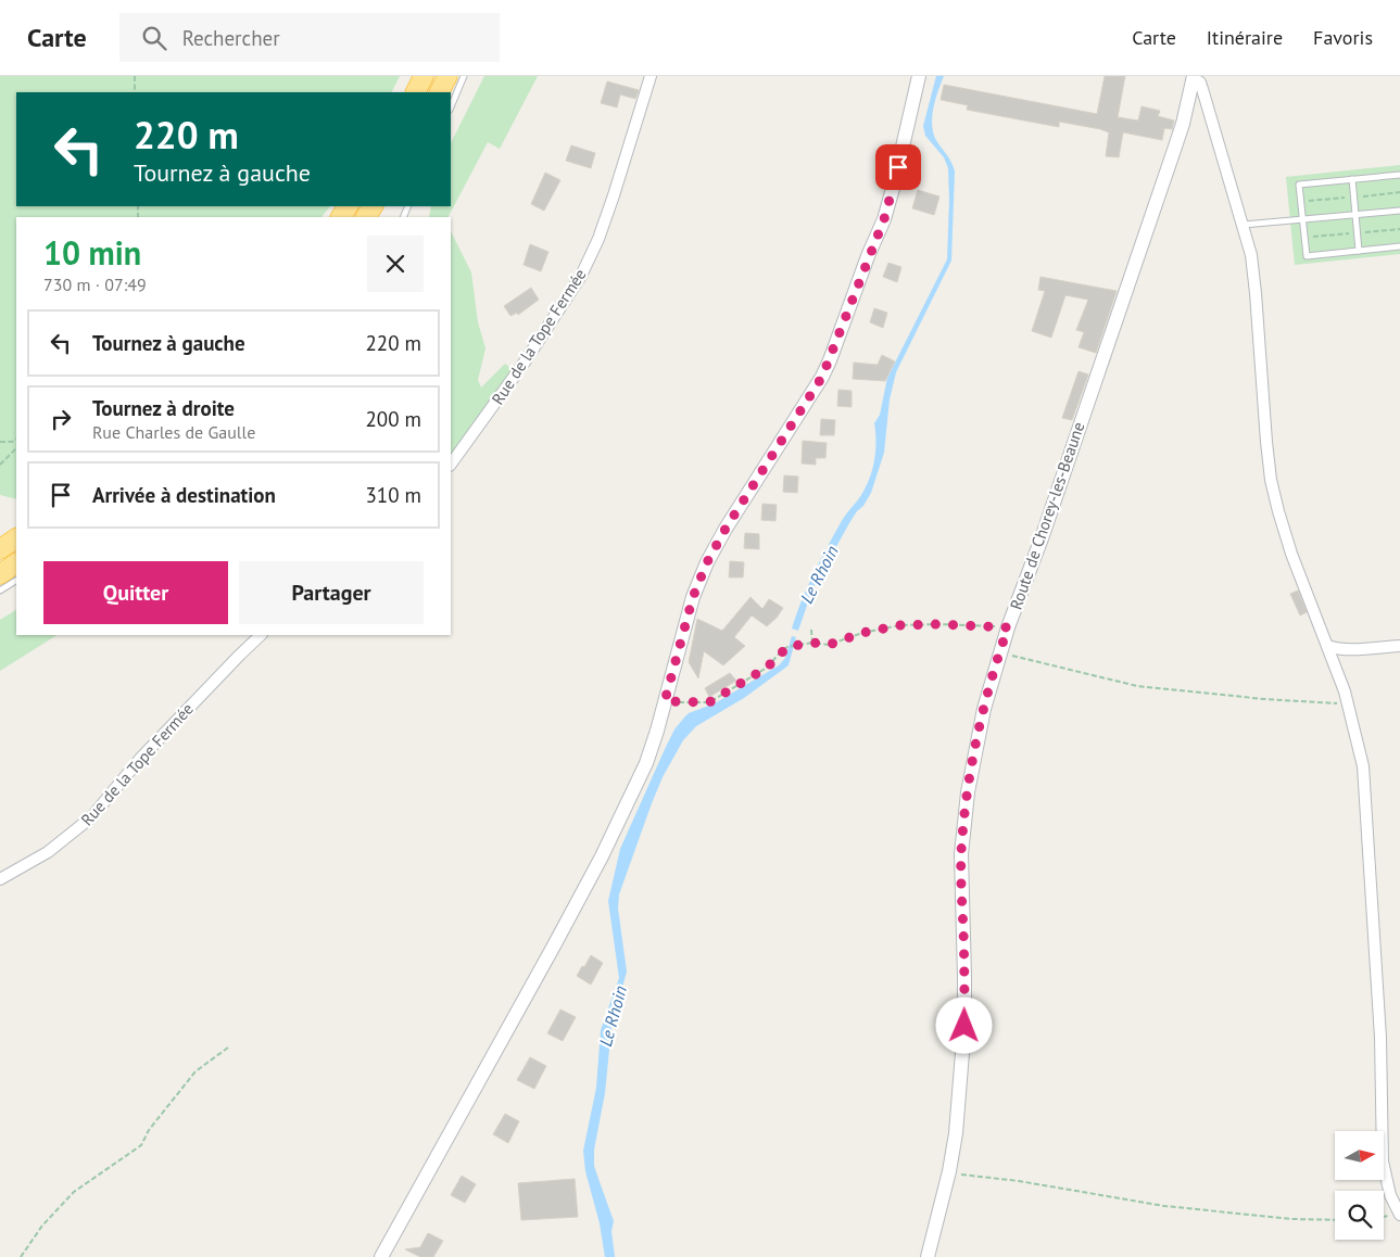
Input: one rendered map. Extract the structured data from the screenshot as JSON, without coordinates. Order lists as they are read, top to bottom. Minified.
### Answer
{"streets":{"street":["Rue de la Tope Fermée","Route de Chorey-les-Beaune"]},"water":["Le Rhoin"],"north":"right","page":{"header":"Carte","search":"Rechercher","nav":["Carte","Itinéraire","Favoris"],"turn":["220 m","Tournez à gauche"],"heading":["10 min","730 m · 07:49"],"list":[{"name":"Tournez à gauche","value":"220 m"},{"name":"Tournez à droite","note":"Rue Charles de Gaulle","value":"200 m"},{"name":"Arrivée à destination","value":"310 m"}],"buttons":["Quitter","Partager"]}}
